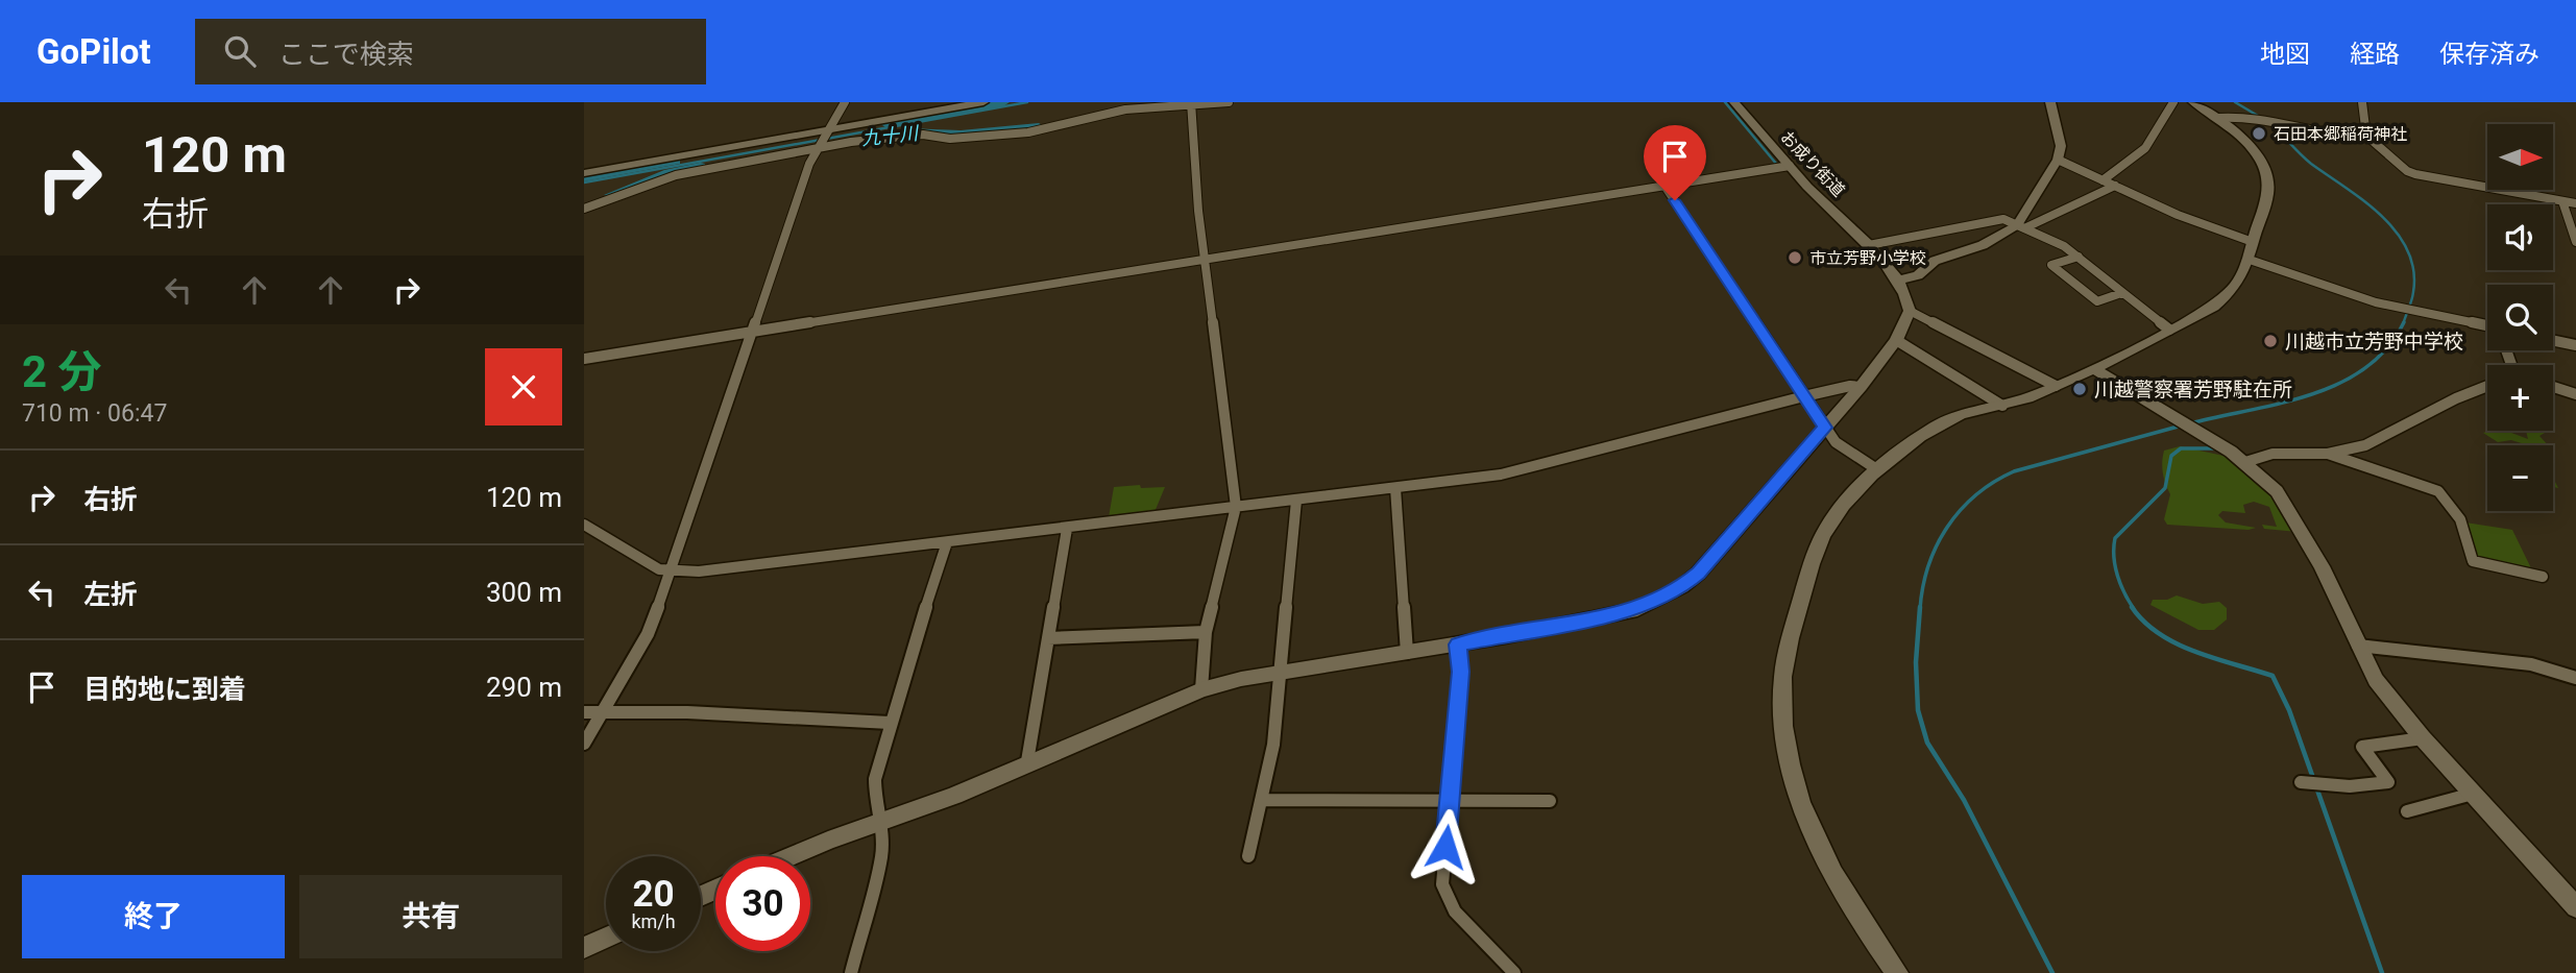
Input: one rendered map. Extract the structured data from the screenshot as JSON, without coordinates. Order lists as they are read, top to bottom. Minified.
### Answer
{"streets":{"street":["お成り街道"]},"water":["九十川"],"places":["石田本郷稲荷神社","市立芳野小学校","川越市立芳野中学校","川越警察署芳野駐在所"],"north":"right","page":{"header":"GoPilot","search":"ここで検索","nav":["地図","経路","保存済み"],"turn":["120 m","右折"],"map_buttons":["+","−"],"heading":["2 分","710 m · 06:47"],"list":[{"name":"右折","value":"120 m"},{"name":"左折","value":"300 m"},{"name":"目的地に到着","value":"290 m"}],"speed":"20 km/h","limit":"30","buttons":["終了","共有"]}}
